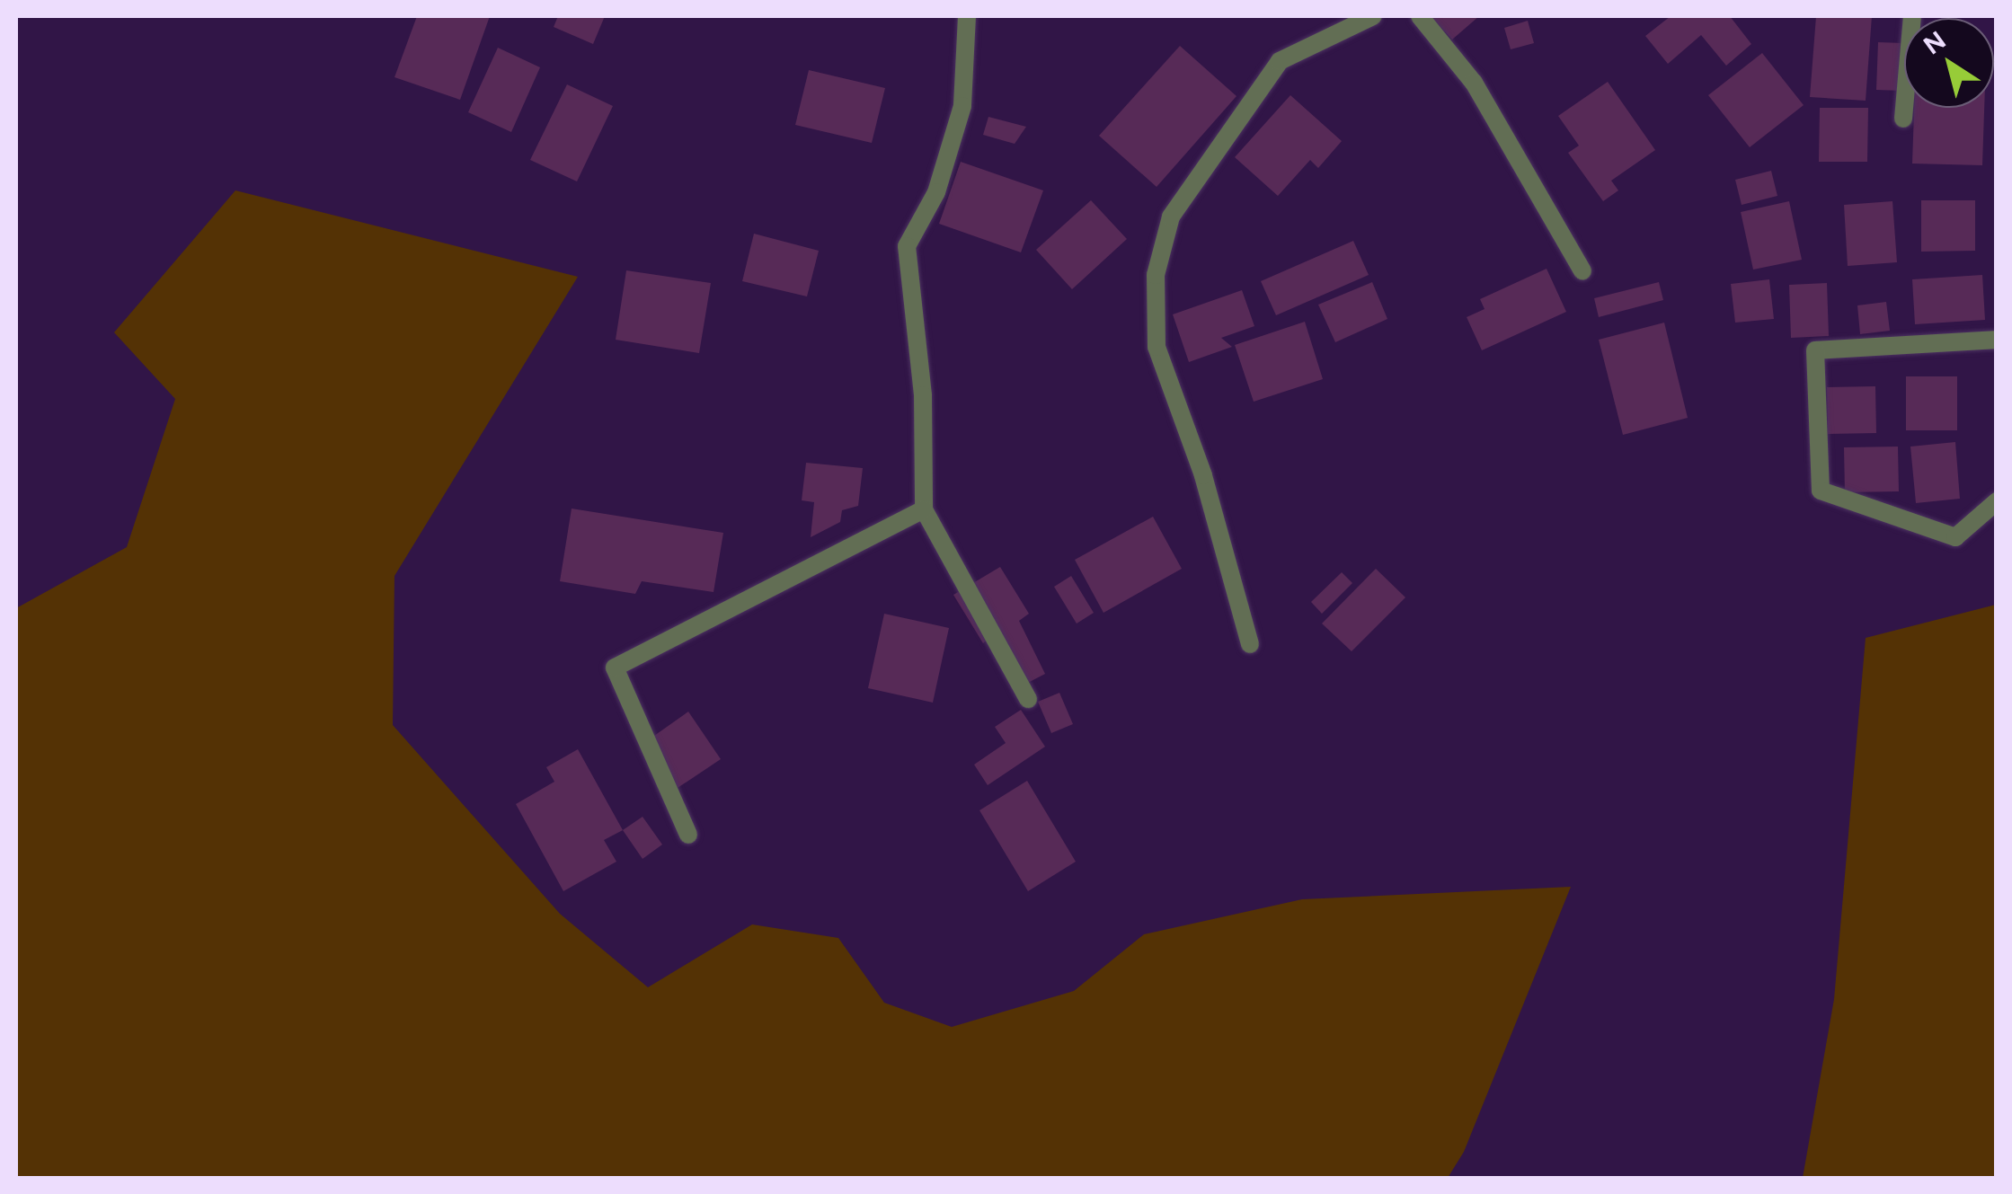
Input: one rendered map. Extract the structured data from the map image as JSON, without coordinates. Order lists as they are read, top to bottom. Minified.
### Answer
{"north":"top left"}
